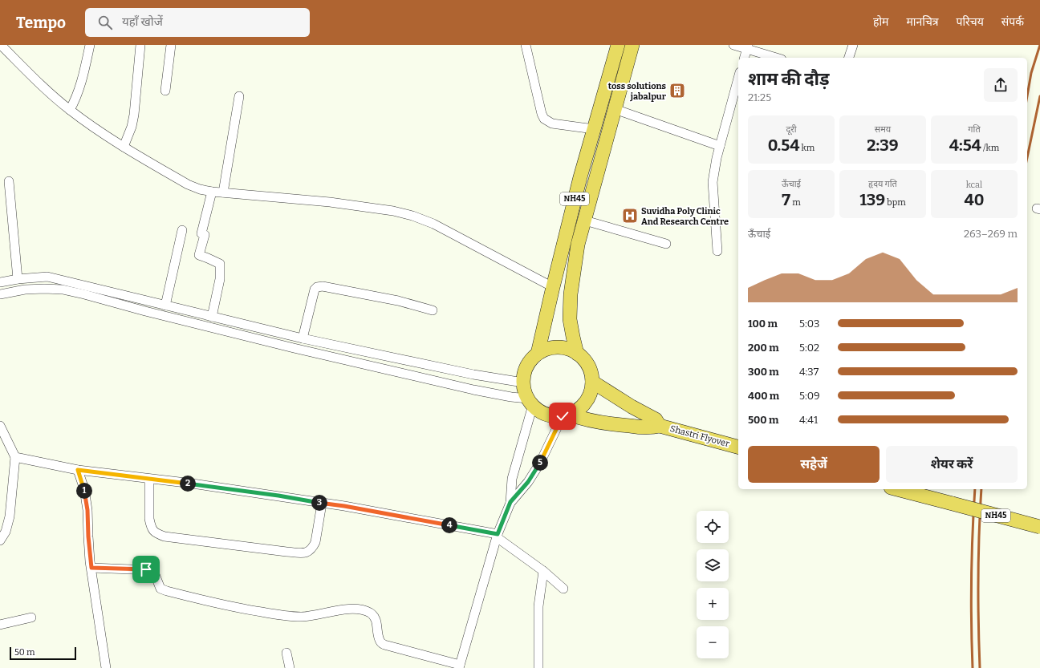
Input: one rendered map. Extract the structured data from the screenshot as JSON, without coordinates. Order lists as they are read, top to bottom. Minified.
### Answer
{"streets":{"highway":["NH45","Shastri Flyover"]},"places":{"building":["toss solutions jabalpur"],"hospital":["Suvidha Poly Clinic And Research Centre"]},"scale_bar":"50 m","page":{"header":"Tempo","search":"यहाँ खोजें","nav":["होम","मानचित्र","परिचय","संपर्क"],"heading":["शाम की दौड़","21:25"],"stats":[["दूरी","0.54 km"],["समय","2:39"],["गति","4:54 /km"],["ऊँचाई","7 m"],["हृदय गति","139 bpm"],["kcal","40"]],"chart":["ऊँचाई","263–269 m"],"list":[{"name":"100 m","note":"5:03"},{"name":"200 m","note":"5:02"},{"name":"300 m","note":"4:37"},{"name":"400 m","note":"5:09"},{"name":"500 m","note":"4:41"}],"buttons":["सहेजें","शेयर करें"],"pins":["5","2","1","3","4"],"map_buttons":["+","−"],"scale":"50 m"}}
